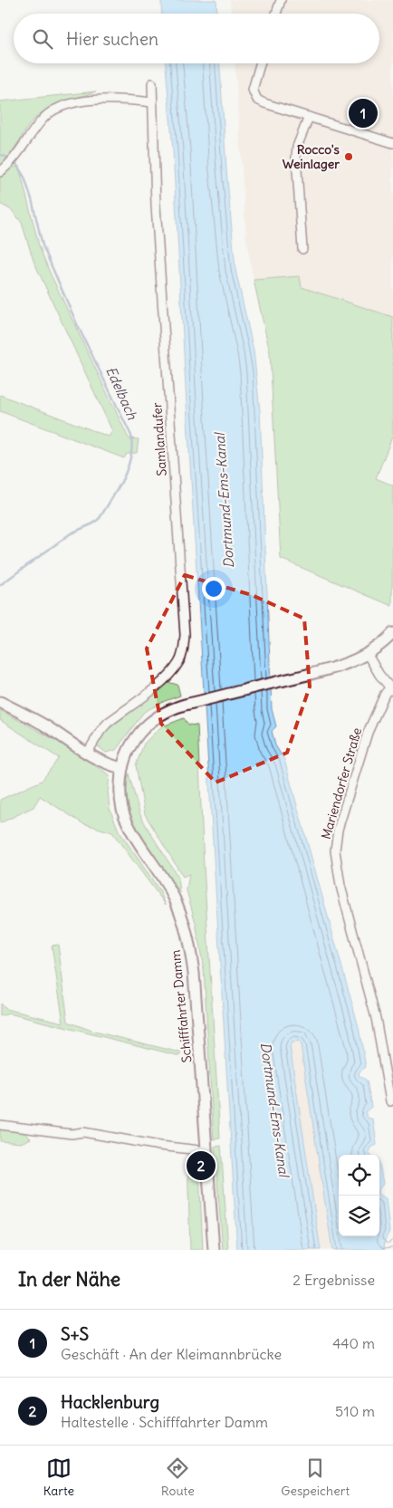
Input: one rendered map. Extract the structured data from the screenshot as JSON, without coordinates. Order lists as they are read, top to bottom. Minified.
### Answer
{"streets":{"main road":["Schifffahrter Damm"],"street":["Samlandufer","Mariendorfer Straße"]},"crossings":[["Mariendorfer Straße","Schifffahrter Damm"]],"water":["Edelbach","Dortmund-Ems-Kanal"],"places":["Rocco's Weinlager"],"page":{"search":"Hier suchen","pins":["1","2"],"heading":["In der Nähe","2 Ergebnisse"],"list":[{"mark":"1","name":"S+S","note":"Geschäft · An der Kleimannbrücke","value":"440 m"},{"mark":"2","name":"Hacklenburg","note":"Haltestelle · Schifffahrter Damm","value":"510 m"}],"nav":["Karte","Route","Gespeichert"]}}
